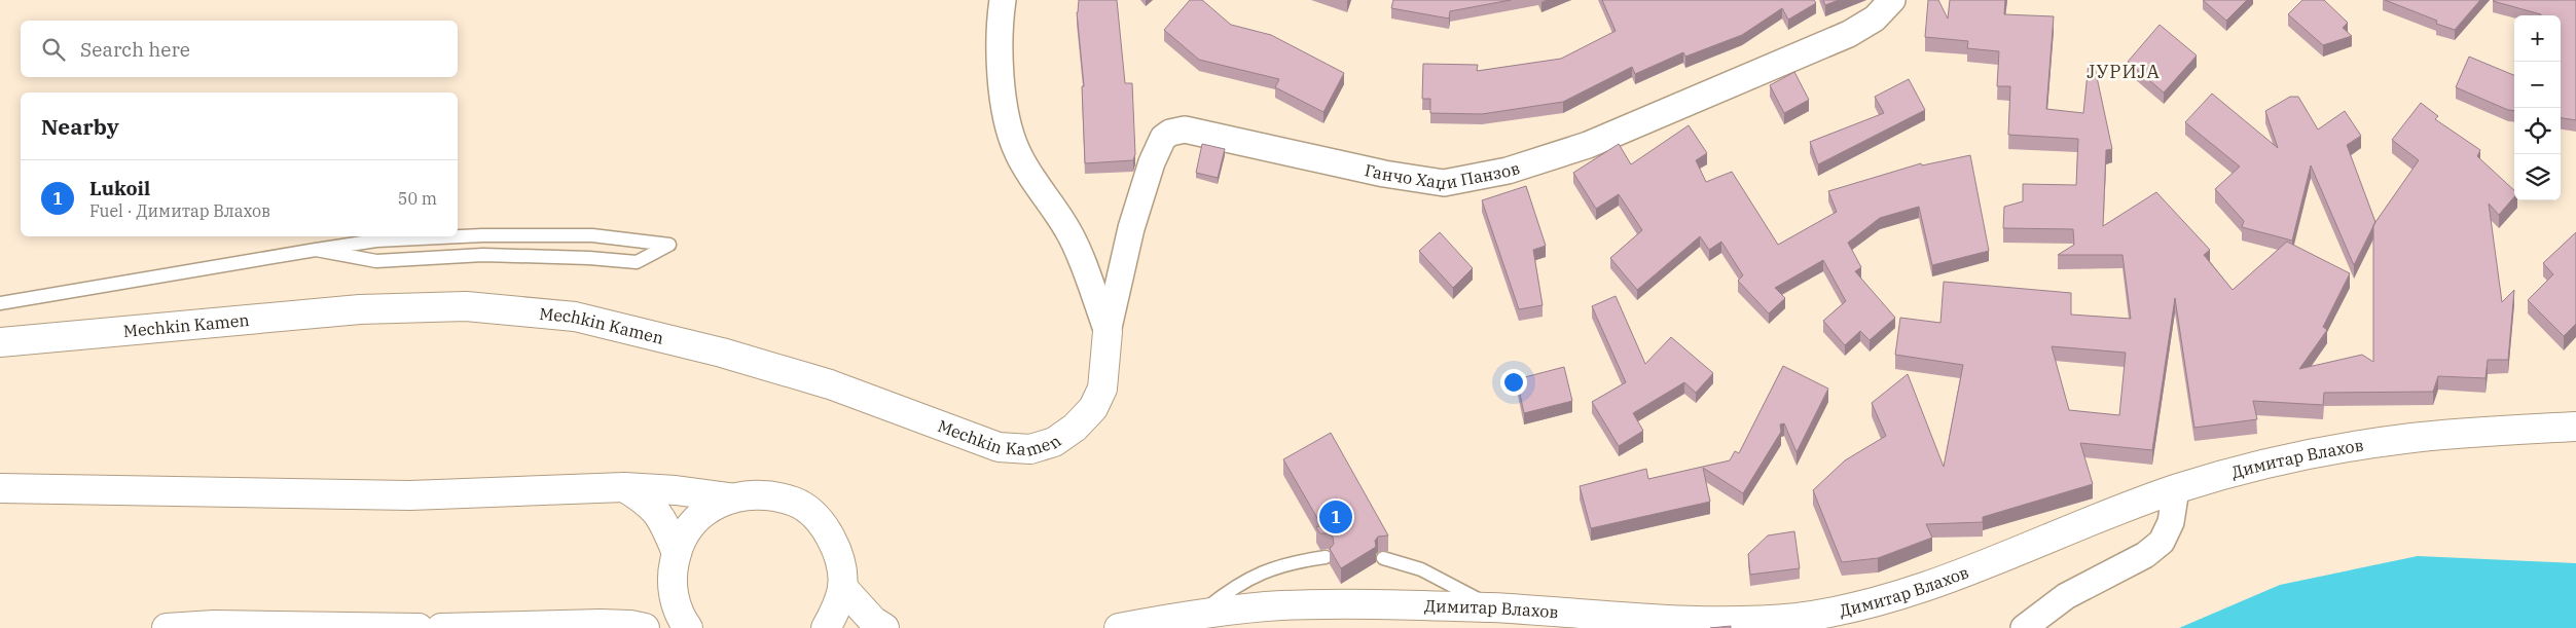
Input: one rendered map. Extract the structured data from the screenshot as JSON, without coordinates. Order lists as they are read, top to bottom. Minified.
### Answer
{"streets":{"main road":["Mechkin Kamen","Димитар Влахов"],"street":["Ганчо Хаџи Панзов"]},"crossings":[["Ганчо Хаџи Панзов","Mechkin Kamen"]],"districts":["ЈУРИЈА"],"page":{"map_buttons":["+","−"],"search":"Search here","heading":"Nearby","list":[{"mark":"1","name":"Lukoil","note":"Fuel · Димитар Влахов","value":"50 m"}],"pins":"1"}}
